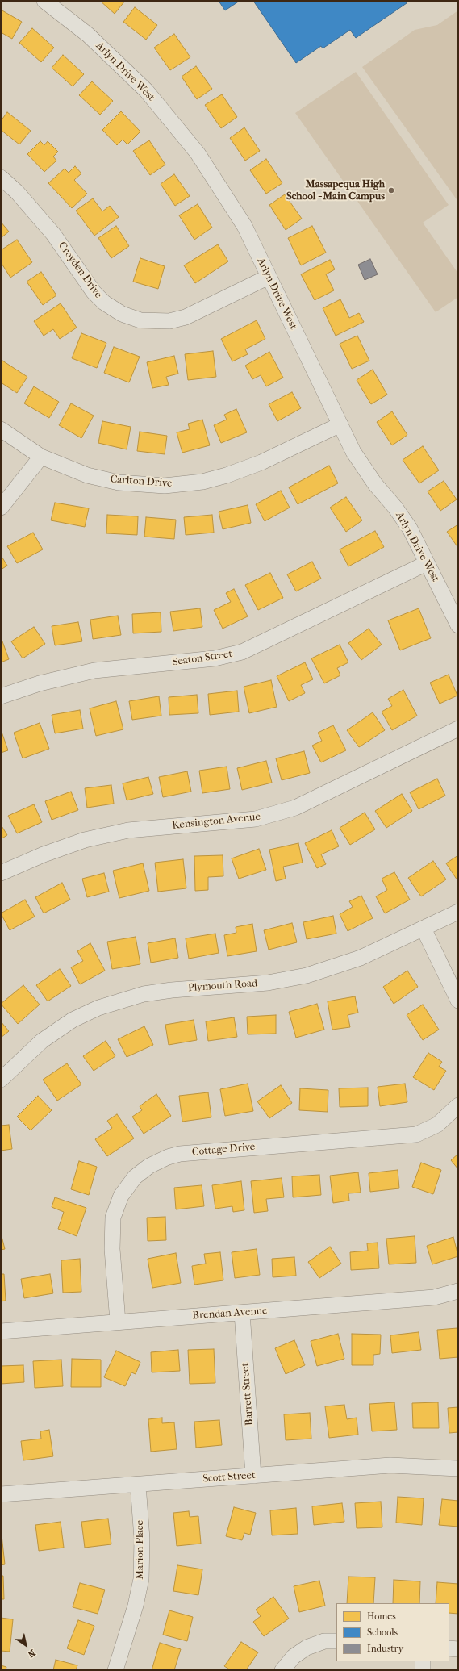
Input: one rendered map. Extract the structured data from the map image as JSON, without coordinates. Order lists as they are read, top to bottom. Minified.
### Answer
{"streets":{"street":["Arlyn Drive West","Croyden Drive","Carlton Drive","Seaton Street","Kensington Avenue","Plymouth Road","Cottage Drive","Brendan Avenue","Barrett Street","Scott Street","Marion Place"]},"crossings":[["Arlyn Drive West","Croyden Drive"],["Arlyn Drive West","Carlton Drive"],["Arlyn Drive West","Seaton Street"],["Cottage Drive","Brendan Avenue"],["Brendan Avenue","Barrett Street"],["Barrett Street","Scott Street"],["Scott Street","Marion Place"]],"places":["Massapequa High School - Main Campus"],"legend":["Homes","Schools","Industry"],"north":"bottom right"}
